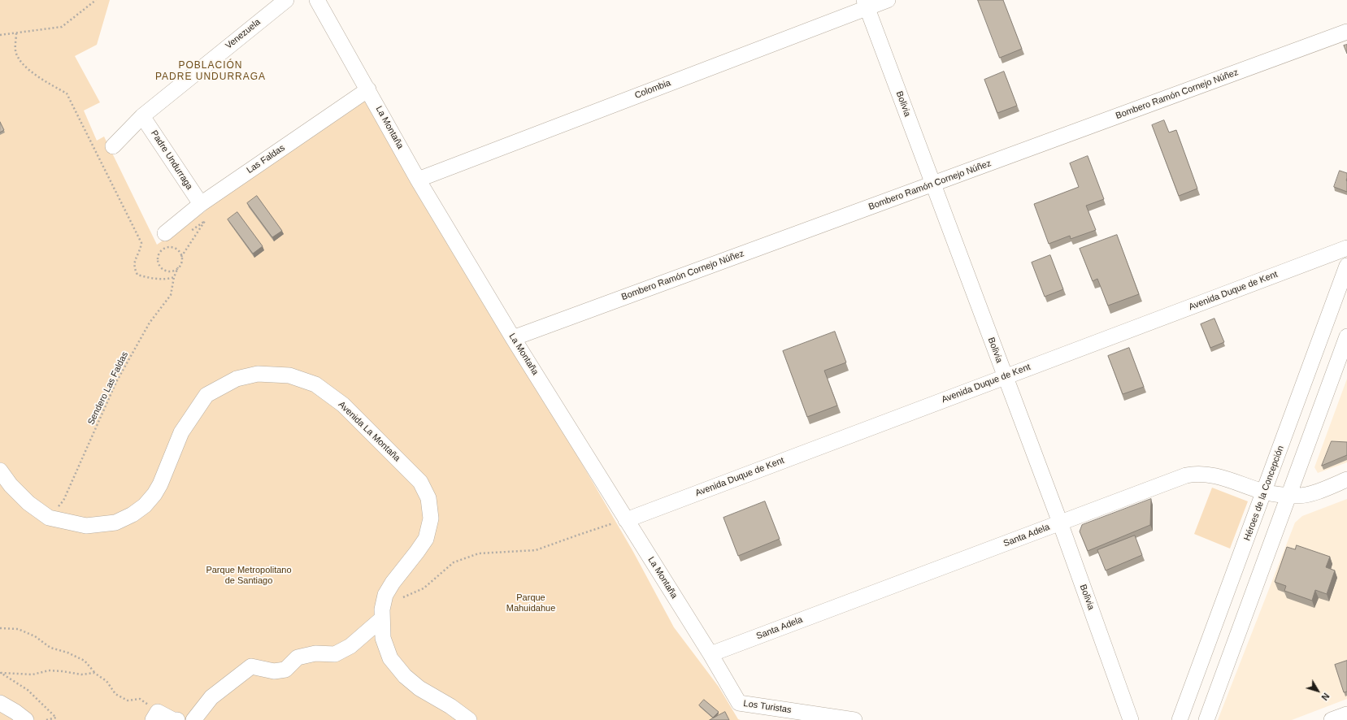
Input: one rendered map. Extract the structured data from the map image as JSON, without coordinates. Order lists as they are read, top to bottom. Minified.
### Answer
{"streets":{"street":["Venezuela","Colombia","Bombero Ramón Cornejo Núñez","Bolivia","La Montaña","Las Faldas","Padre Undurraga","Avenida Duque de Kent","Avenida La Montaña","Héroes de la Concepción","Santa Adela","Los Turistas"],"path":["Sendero Las Faldas"]},"crossings":[["Venezuela","Padre Undurraga"],["Colombia","Bolivia"],["Colombia","La Montaña"],["Bombero Ramón Cornejo Núñez","Bolivia"],["Bombero Ramón Cornejo Núñez","La Montaña"],["Bolivia","Avenida Duque de Kent"],["Bolivia","Santa Adela"],["La Montaña","Las Faldas"],["La Montaña","Avenida Duque de Kent"],["La Montaña","Santa Adela"],["La Montaña","Los Turistas"],["Las Faldas","Padre Undurraga"],["Las Faldas","Sendero Las Faldas"],["Héroes de la Concepción","Santa Adela"]],"districts":["POBLACIÓN PADRE UNDURRAGA"],"parks":["Parque Metropolitano de Santiago","Parque Mahuidahue"],"north":"bottom right"}
